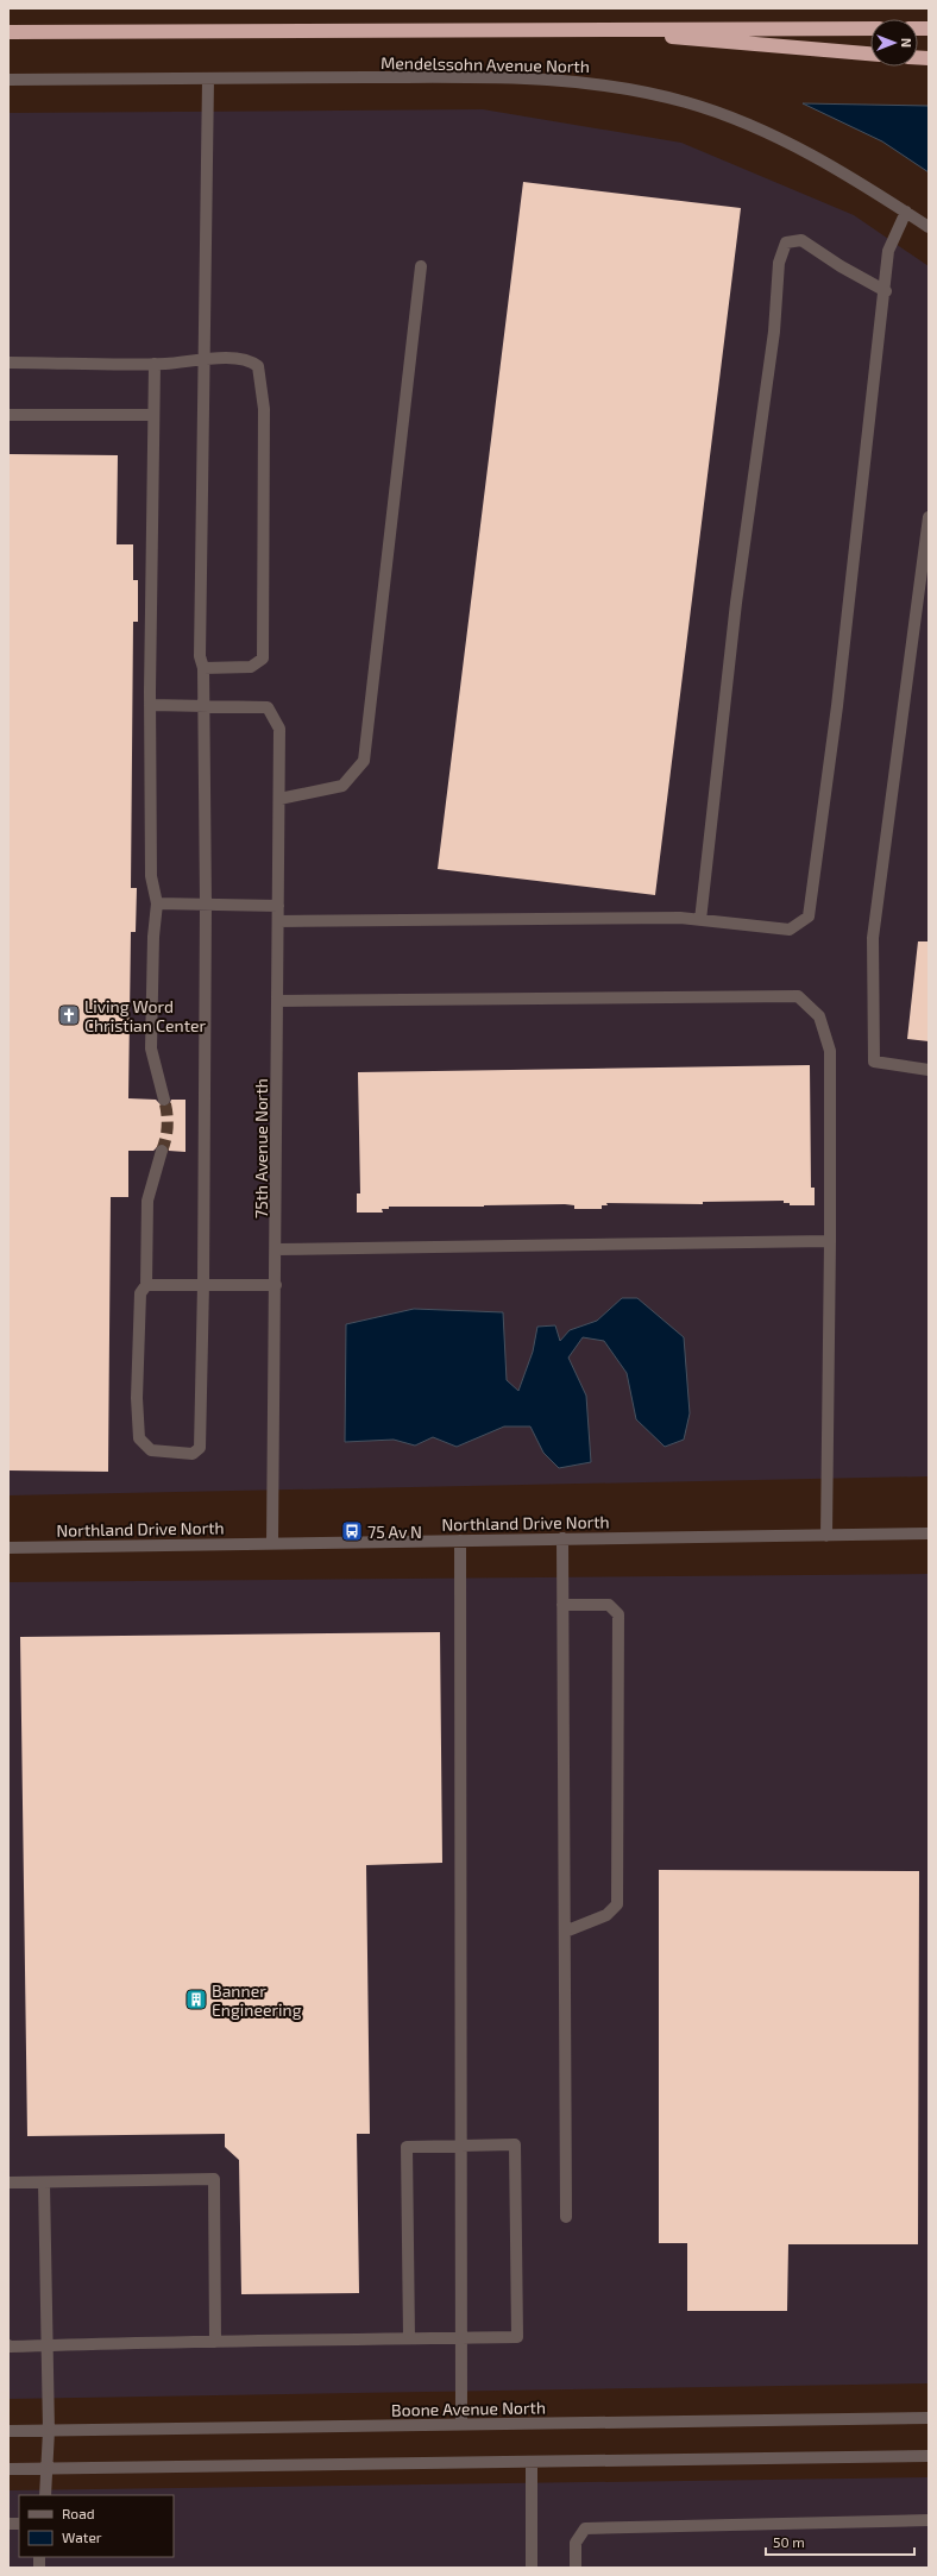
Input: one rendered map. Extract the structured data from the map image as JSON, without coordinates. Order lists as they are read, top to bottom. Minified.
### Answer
{"streets":{"street":["Mendelssohn Avenue North","75th Avenue North","Northland Drive North","Boone Avenue North"]},"crossings":[["75th Avenue North","Northland Drive North"]],"places":{"church":["Living Word Christian Center"],"bus stop":["75 Av N"],"building":["Banner Engineering"]},"legend":["Road","Water"],"scale_bar":"50 m","north":"right"}
